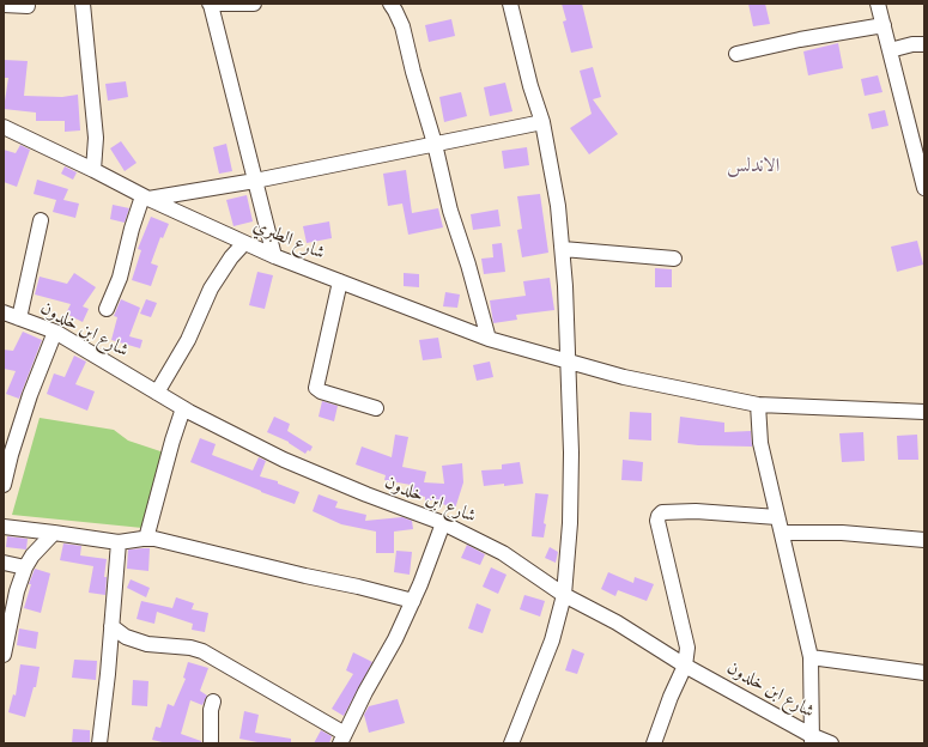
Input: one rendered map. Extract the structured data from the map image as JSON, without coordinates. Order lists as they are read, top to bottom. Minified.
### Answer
{"streets":{"street":["شارع الطبري","شارع ابن خلدون"]},"districts":["الاندلس"]}
